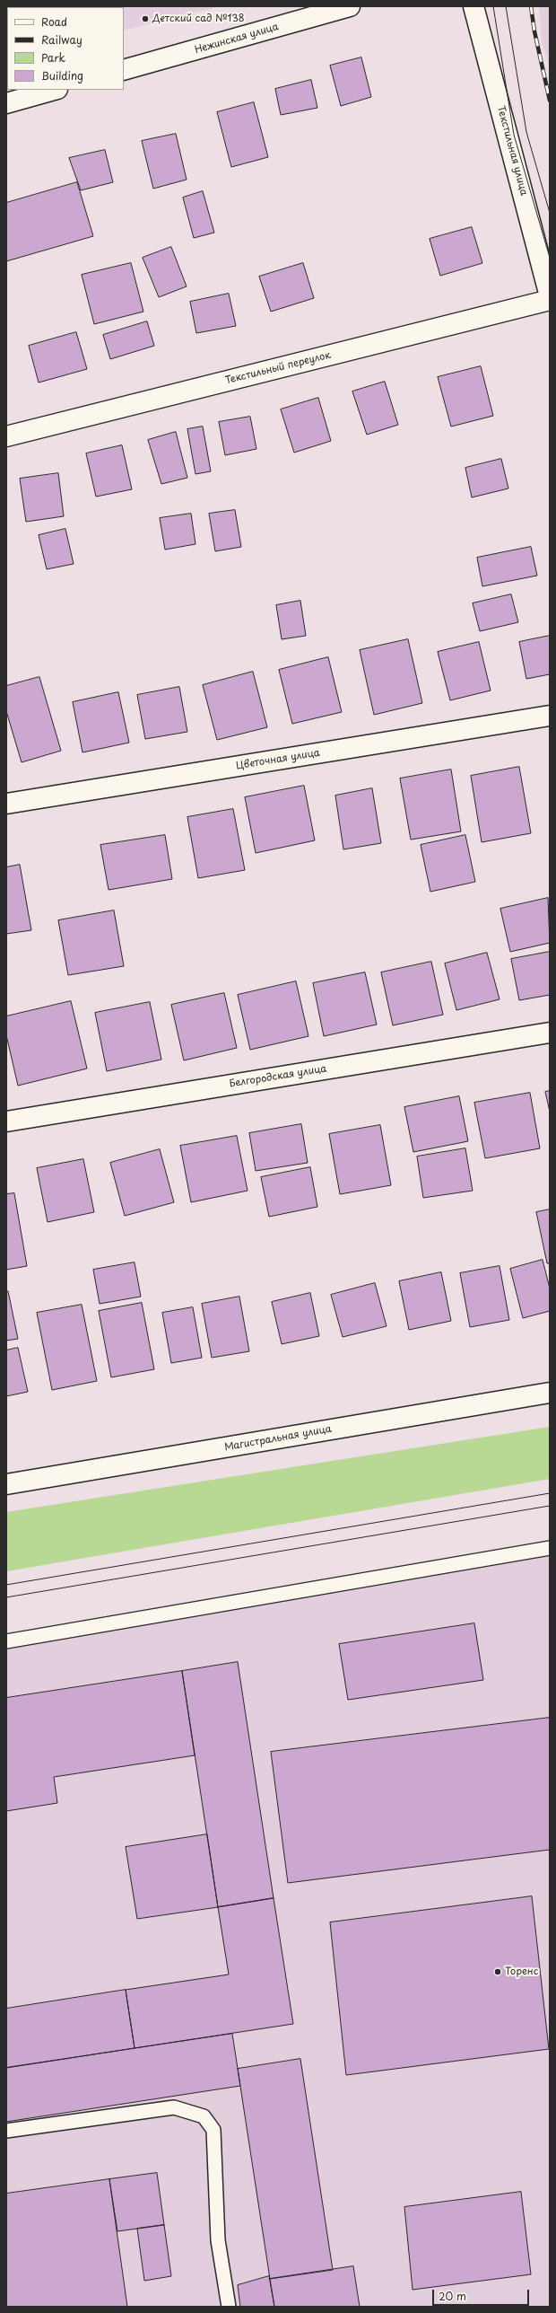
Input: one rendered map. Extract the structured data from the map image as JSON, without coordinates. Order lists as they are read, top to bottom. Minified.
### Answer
{"streets":{"street":["Нежинская улица","Текстильная улица","Текстильный переулок","Цветочная улица","Белгородская улица","Магистральная улица"]},"places":["Детский сад №138","Торенс"],"legend":["Road","Railway","Park","Building"],"scale_bar":"20 m"}
